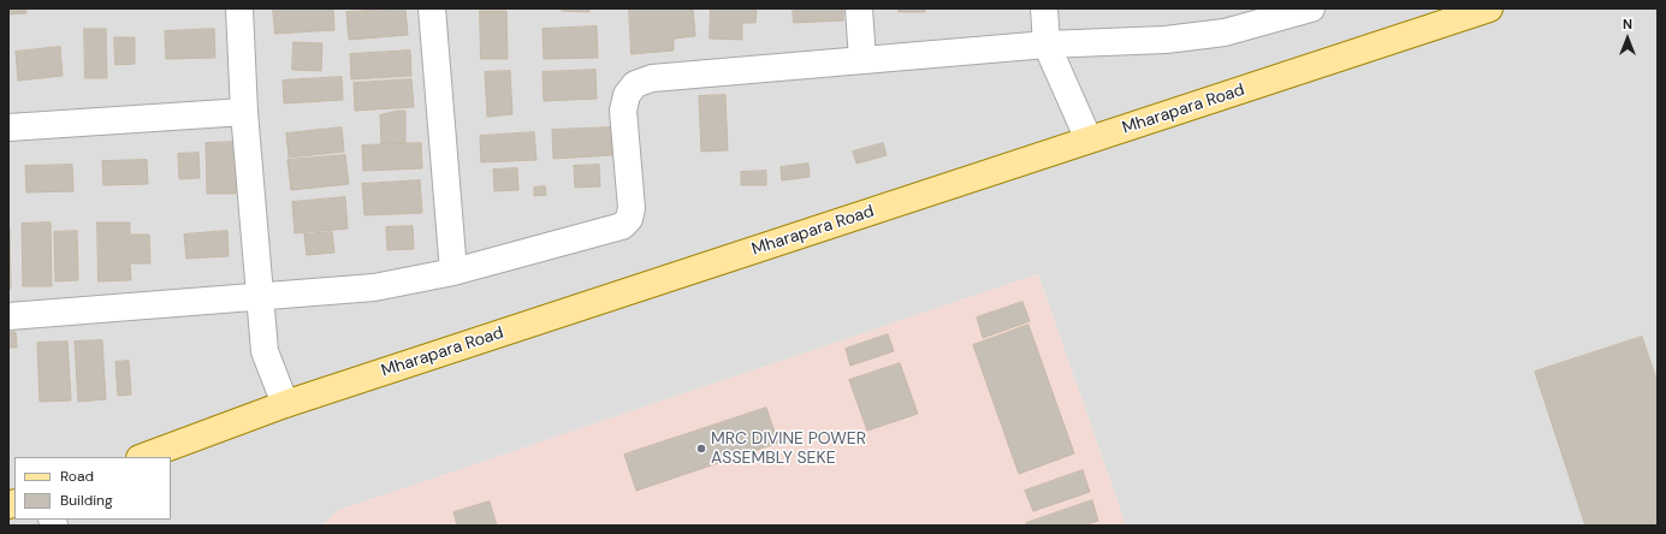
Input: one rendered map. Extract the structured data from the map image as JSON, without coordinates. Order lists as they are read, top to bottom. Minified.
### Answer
{"streets":{"main road":["Mharapara Road"]},"places":["MRC DIVINE POWER ASSEMBLY SEKE"],"legend":["Road","Building"],"north":"top"}
